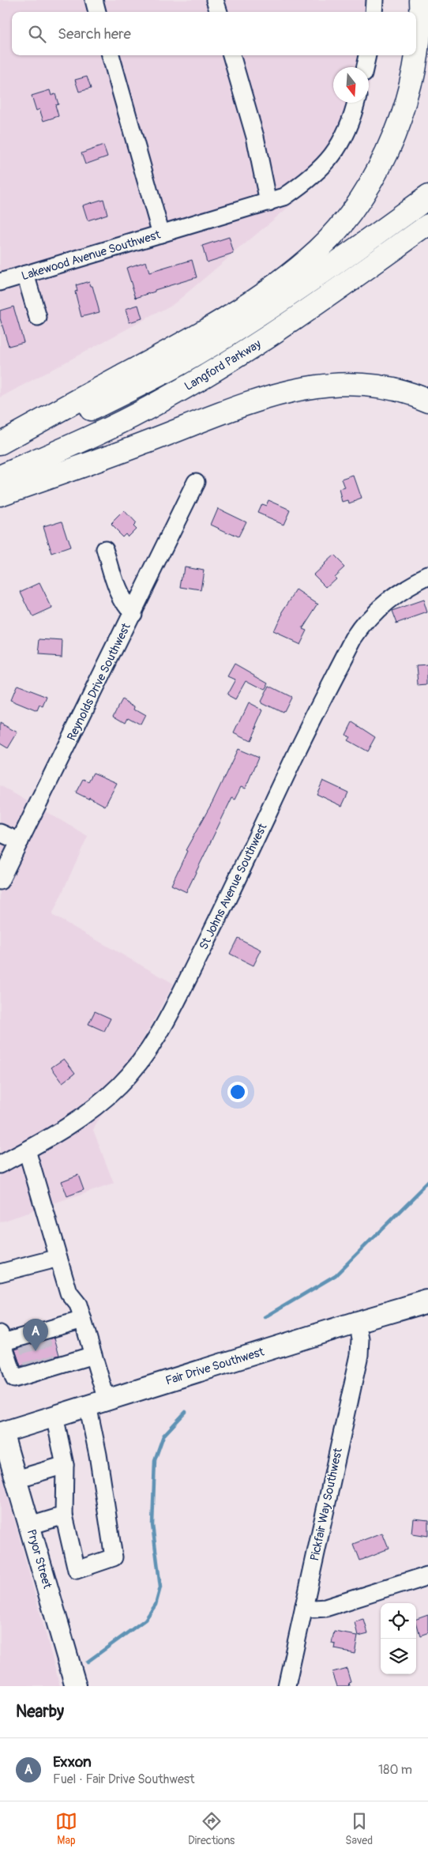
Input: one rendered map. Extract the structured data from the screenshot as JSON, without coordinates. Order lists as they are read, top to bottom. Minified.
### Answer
{"streets":{"highway":["Langford Parkway"],"main road":["Fair Drive Southwest","Pryor Street"],"street":["Lakewood Avenue Southwest","Reynolds Drive Southwest","St Johns Avenue Southwest","Pickfair Way Southwest"]},"crossings":[["Fair Drive Southwest","Pickfair Way Southwest"],["Fair Drive Southwest","Pryor Street"]],"north":"bottom","page":{"search":"Search here","pins":"A","heading":"Nearby","list":[{"mark":"A","name":"Exxon","note":"Fuel · Fair Drive Southwest","value":"180 m"}],"nav":["Map","Directions","Saved"]}}
